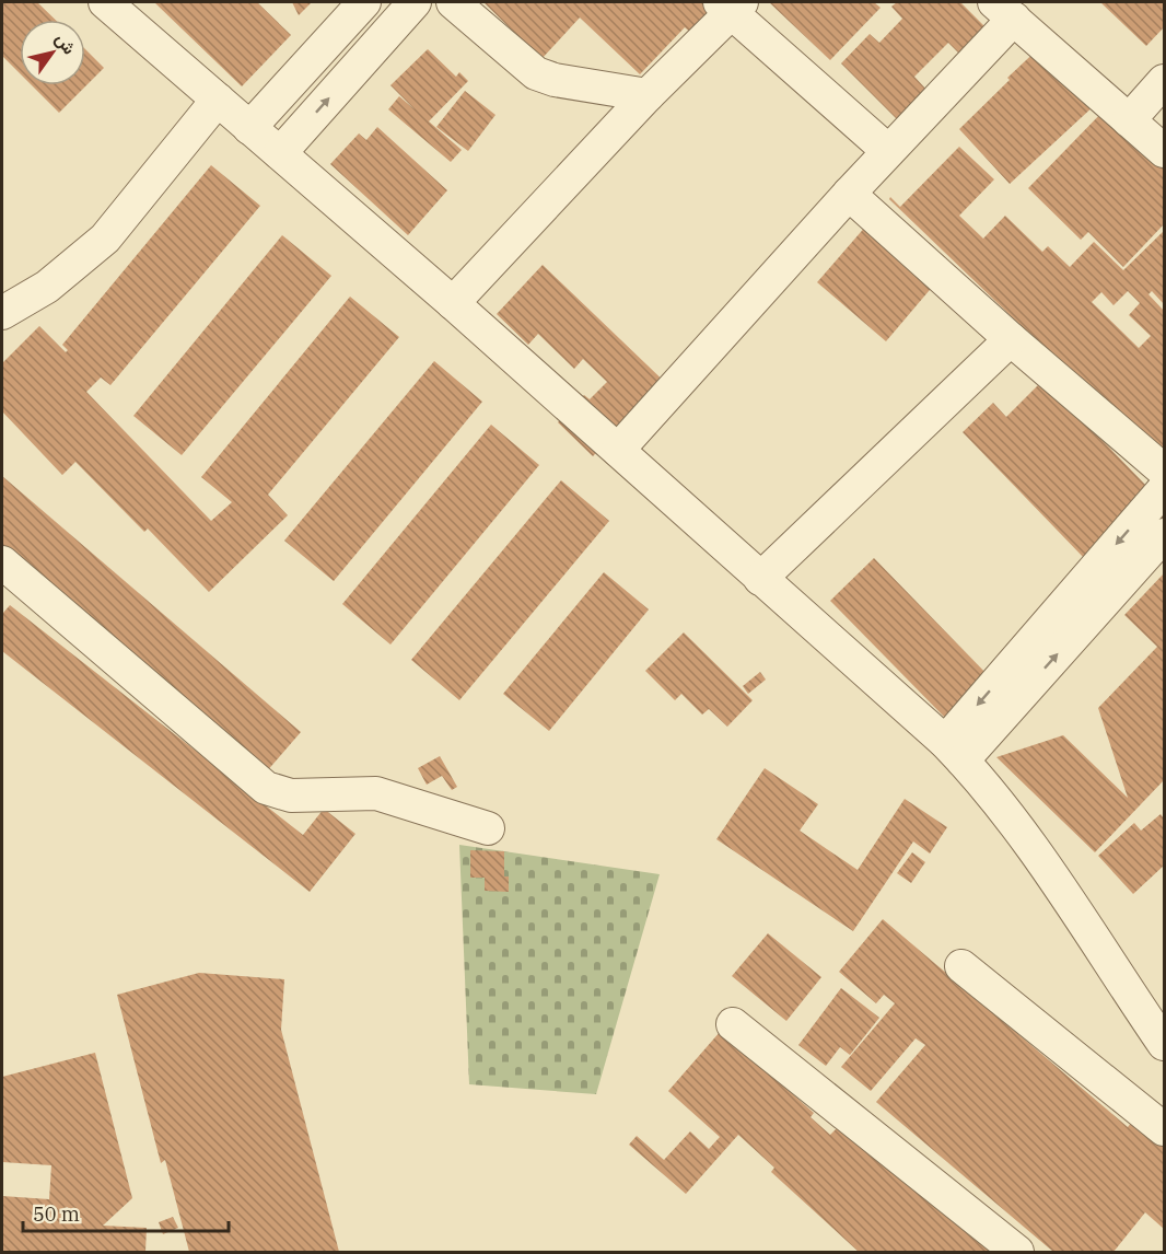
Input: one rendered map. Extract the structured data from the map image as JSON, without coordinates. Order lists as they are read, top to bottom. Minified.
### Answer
{"scale_bar":"50 m","north":"top right"}
